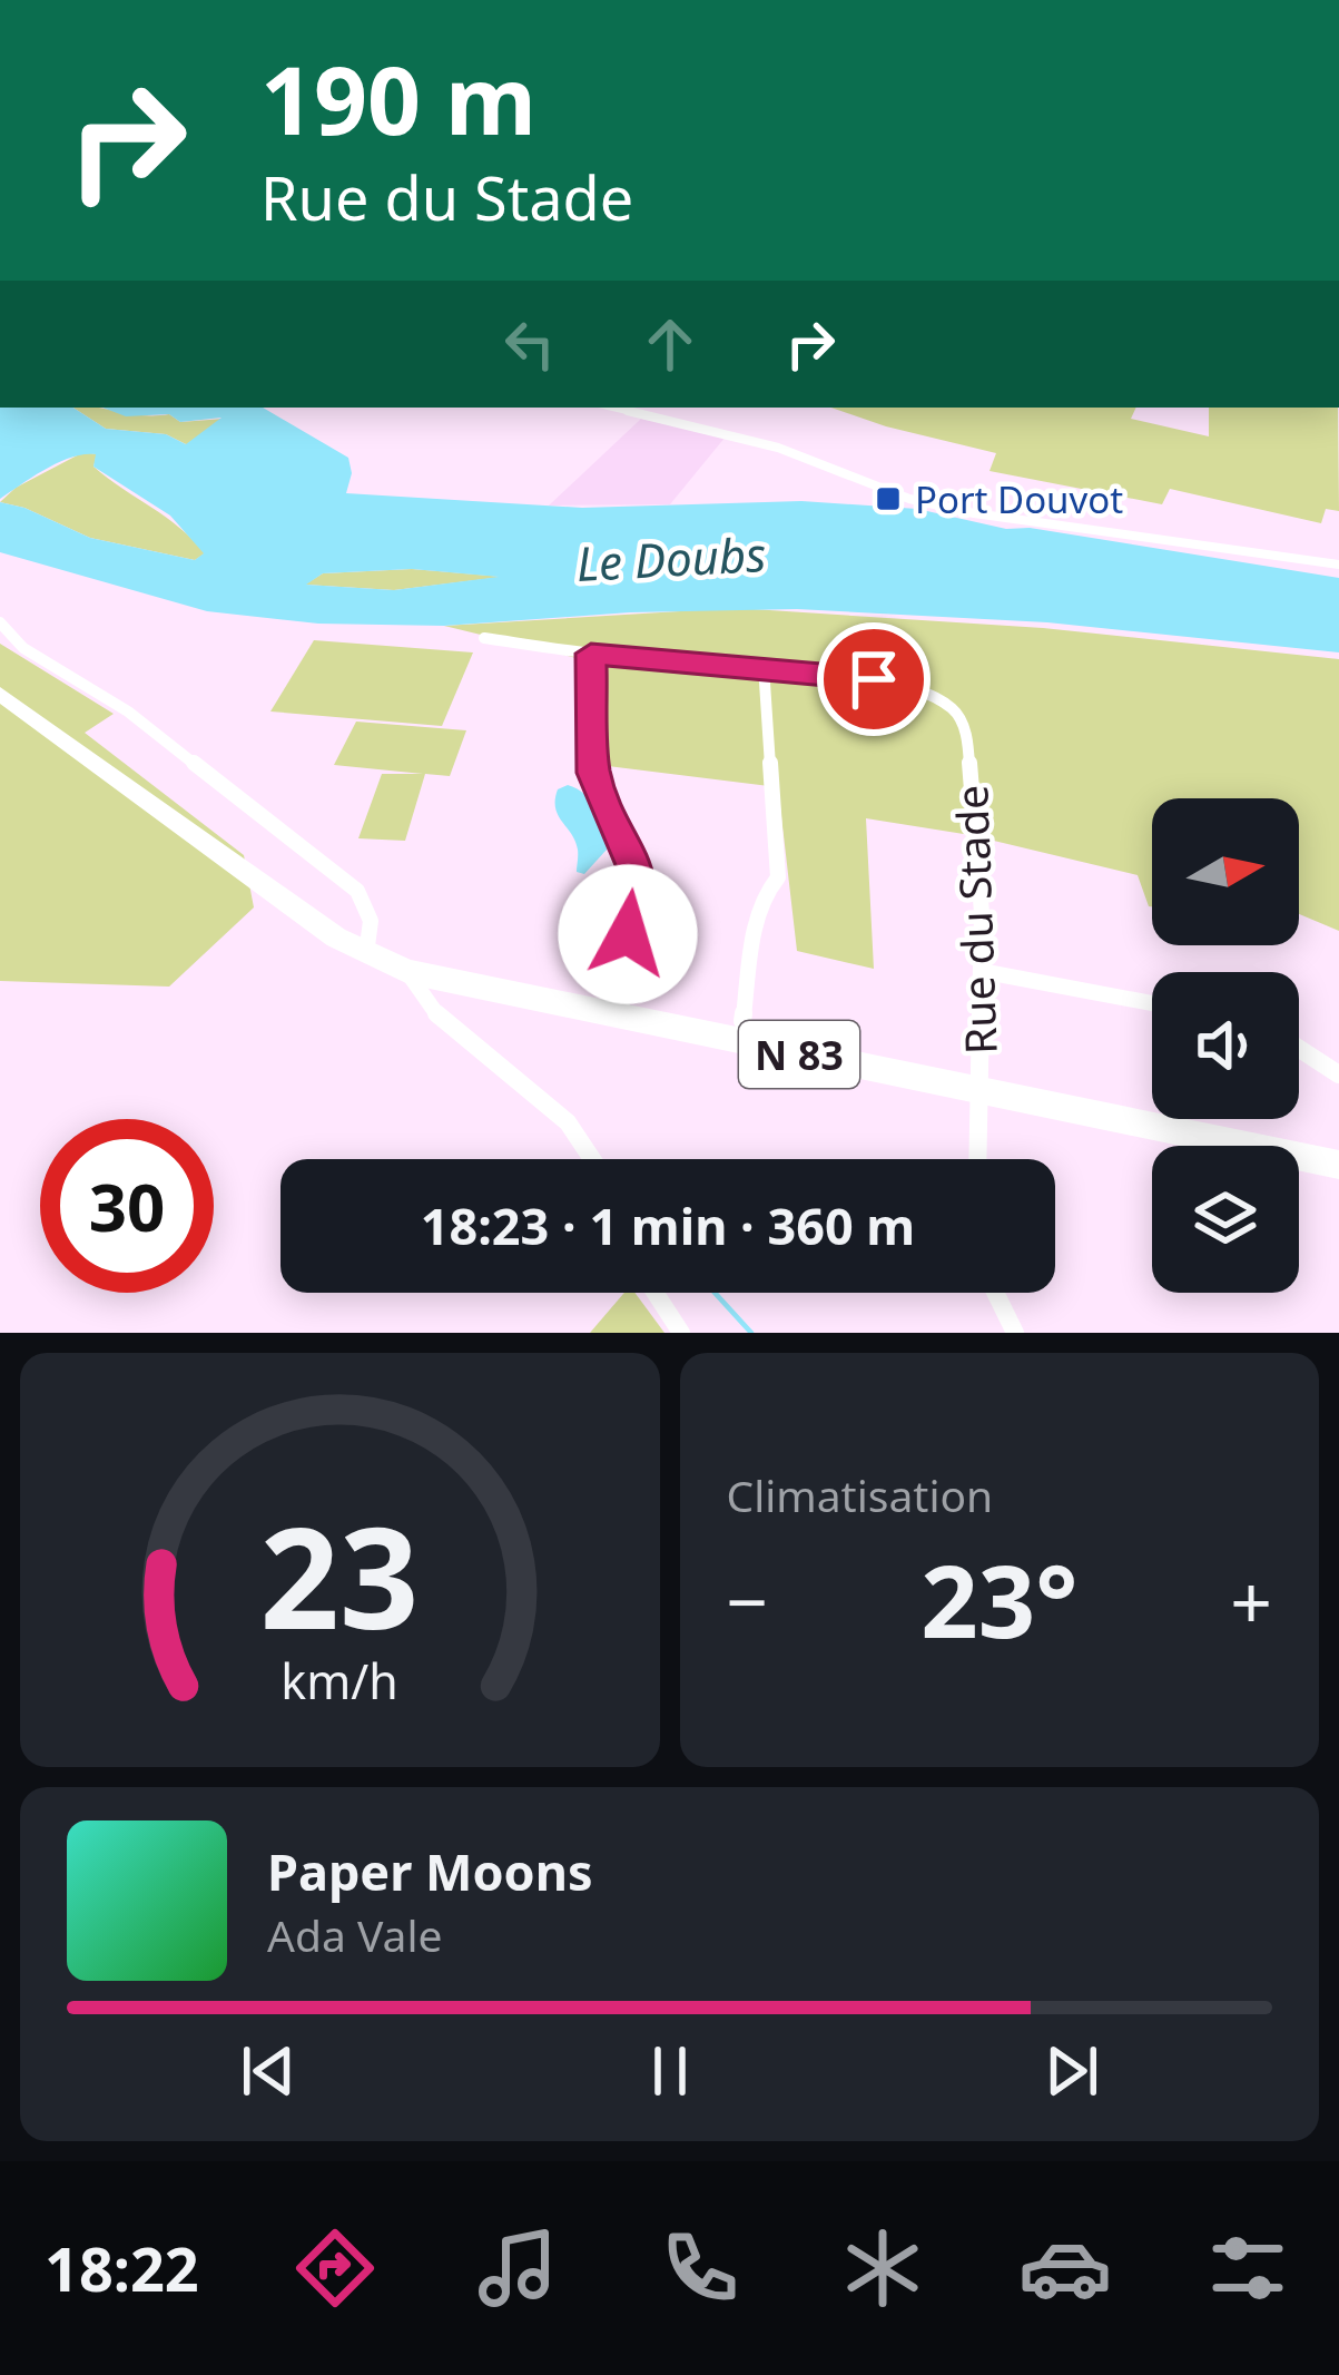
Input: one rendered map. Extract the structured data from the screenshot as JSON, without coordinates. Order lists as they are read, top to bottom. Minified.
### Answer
{"streets":{"main road":["N 83"],"street":["Rue du Stade"]},"crossings":[["Rue du Stade","N 83"]],"water":["Le Doubs"],"places":{"transit":["Port Douvot"]},"north":"right","page":{"turn":["190 m","Rue du Stade"],"limit":"30","trip":"18:23 · 1 min · 360 m","tile":"Climatisation","heat":["−","23°","+"],"song":["Paper Moons","Ada Vale"],"tabs":"18:22","gauge":["23","km/h"]}}
